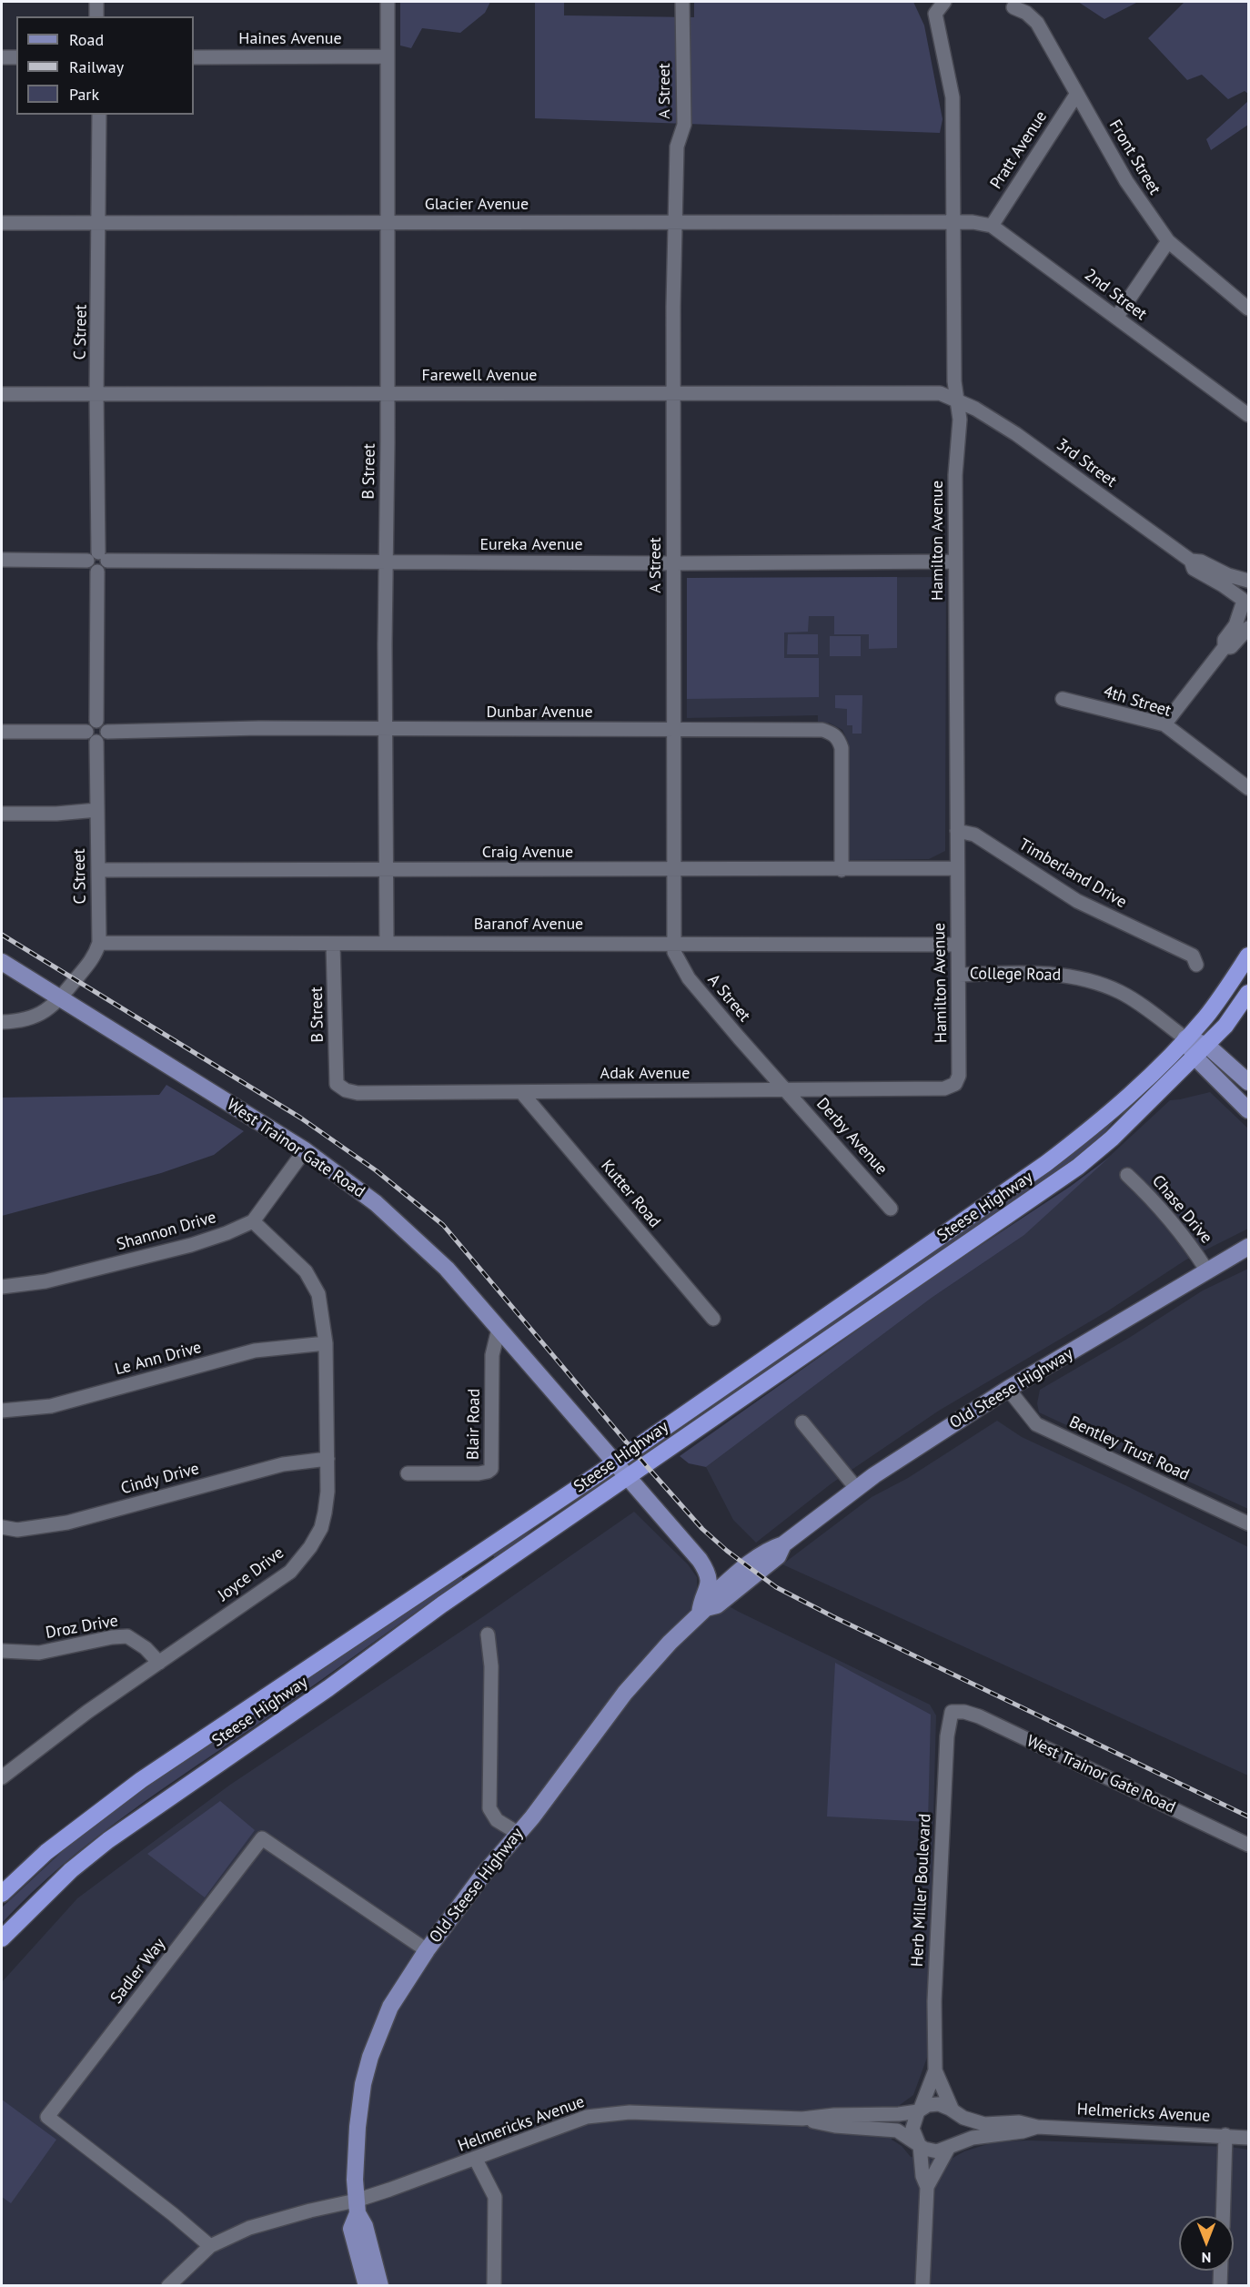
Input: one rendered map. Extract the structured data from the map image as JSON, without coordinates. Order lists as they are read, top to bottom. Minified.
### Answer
{"streets":{"highway":["Steese Highway"],"main road":["College Road","West Trainor Gate Road","Old Steese Highway"],"street":["Haines Avenue","A Street","Pratt Avenue","Front Street","Glacier Avenue","2nd Street","C Street","Farewell Avenue","3rd Street","B Street","Hamilton Avenue","Eureka Avenue","4th Street","Dunbar Avenue","Craig Avenue","Timberland Drive","Baranof Avenue","Adak Avenue","Derby Avenue","Kutter Road","Chase Drive","Shannon Drive","Le Ann Drive","Blair Road","Bentley Trust Road","Cindy Drive","Joyce Drive","Droz Drive","Herb Miller Boulevard","Sadler Way","Helmericks Avenue"]},"crossings":[["Haines Avenue","B Street"],["A Street","Glacier Avenue"],["A Street","Farewell Avenue"],["A Street","Eureka Avenue"],["A Street","Dunbar Avenue"],["A Street","Craig Avenue"],["A Street","Baranof Avenue"],["A Street","Adak Avenue"],["A Street","Derby Avenue"],["Pratt Avenue","Front Street"],["Pratt Avenue","2nd Street"],["Glacier Avenue","C Street"],["Glacier Avenue","B Street"],["Glacier Avenue","Hamilton Avenue"],["C Street","Farewell Avenue"],["C Street","Eureka Avenue"],["C Street","Dunbar Avenue"],["C Street","Craig Avenue"],["C Street","Baranof Avenue"],["C Street","West Trainor Gate Road"],["Farewell Avenue","3rd Street"],["Farewell Avenue","B Street"],["Farewell Avenue","Hamilton Avenue"],["3rd Street","Hamilton Avenue"],["B Street","Eureka Avenue"],["B Street","Dunbar Avenue"],["B Street","Craig Avenue"],["B Street","Baranof Avenue"],["B Street","Adak Avenue"],["Hamilton Avenue","Eureka Avenue"],["Hamilton Avenue","Craig Avenue"],["Hamilton Avenue","Timberland Drive"],["Hamilton Avenue","Baranof Avenue"],["Hamilton Avenue","College Road"],["Hamilton Avenue","Adak Avenue"],["Dunbar Avenue","Craig Avenue"],["College Road","Steese Highway"],["Adak Avenue","Derby Avenue"],["Adak Avenue","Kutter Road"],["West Trainor Gate Road","Steese Highway"],["West Trainor Gate Road","Old Steese Highway"],["West Trainor Gate Road","Blair Road"],["West Trainor Gate Road","Herb Miller Boulevard"],["Chase Drive","Old Steese Highway"],["Shannon Drive","Joyce Drive"],["Le Ann Drive","Joyce Drive"],["Old Steese Highway","Bentley Trust Road"],["Old Steese Highway","Sadler Way"],["Old Steese Highway","Helmericks Avenue"],["Cindy Drive","Joyce Drive"],["Joyce Drive","Droz Drive"],["Herb Miller Boulevard","Helmericks Avenue"],["Sadler Way","Helmericks Avenue"]],"legend":["Road","Railway","Park"],"north":"bottom"}
